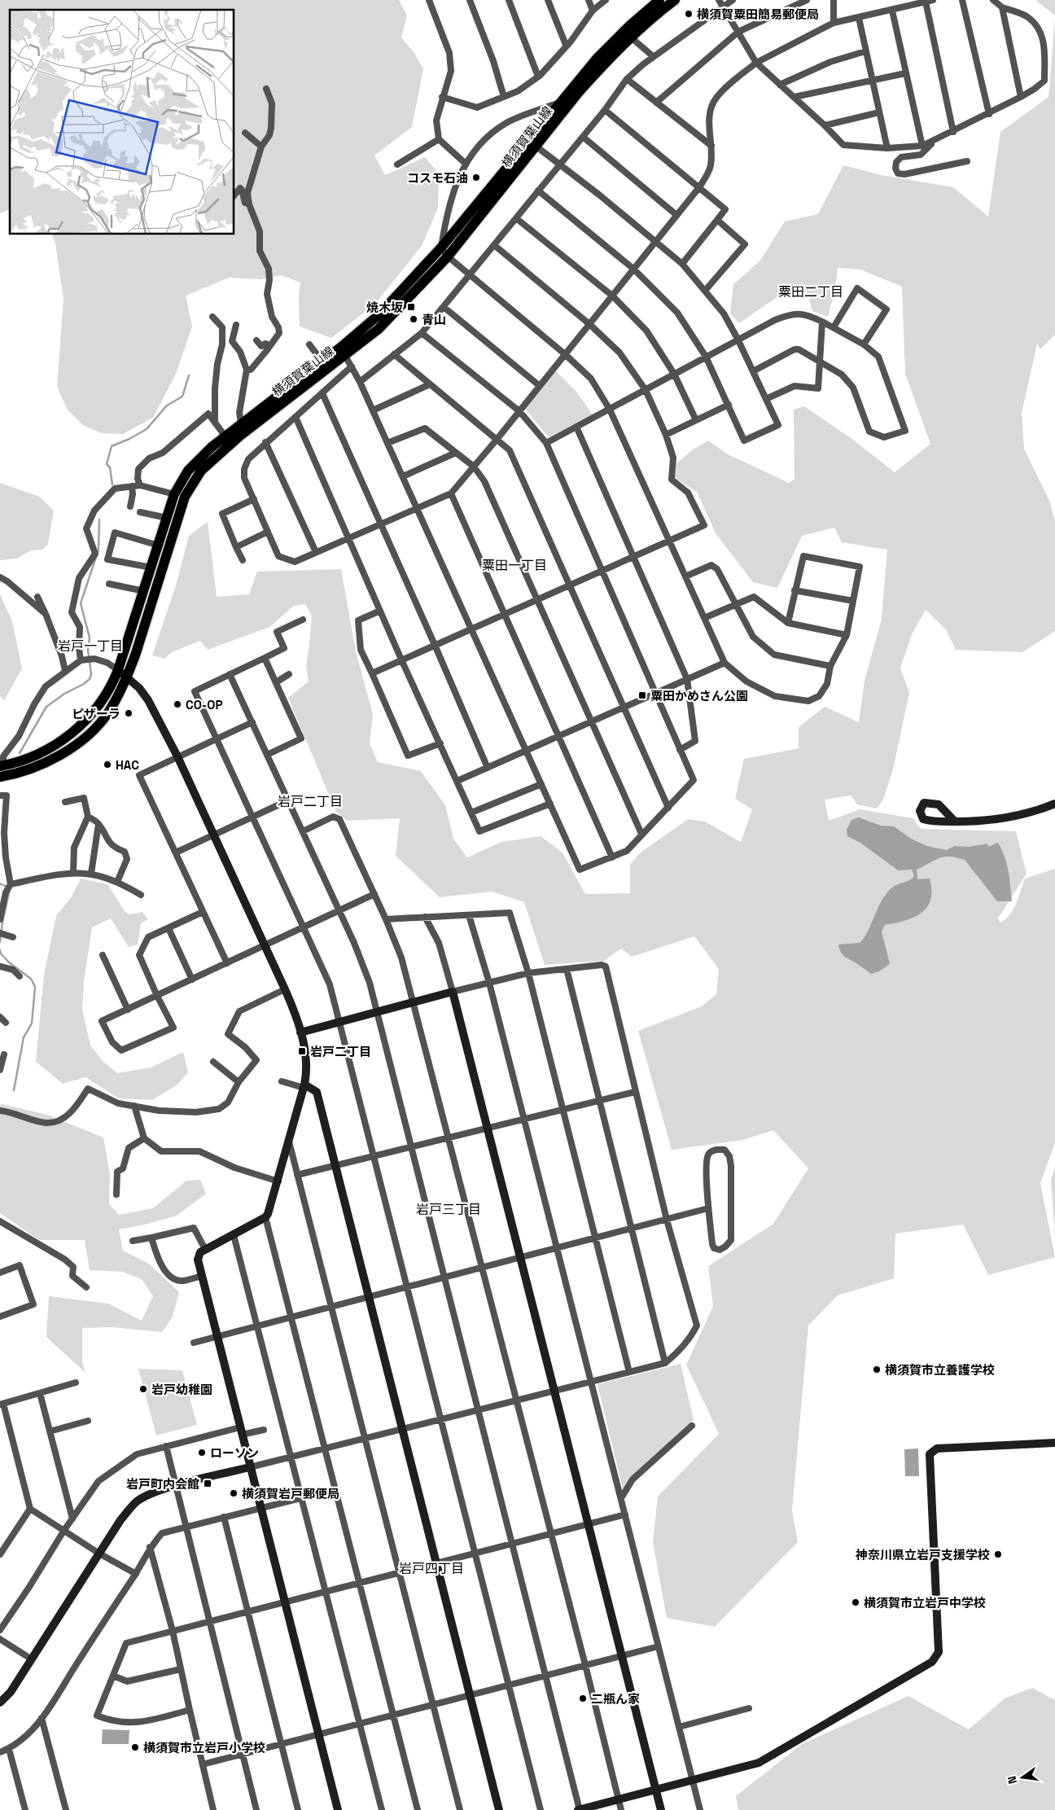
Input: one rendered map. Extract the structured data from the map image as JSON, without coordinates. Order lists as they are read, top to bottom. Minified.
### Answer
{"streets":{"main road":["横須賀葉山線"]},"districts":["粟田二丁目","粟田一丁目","岩戸一丁目","岩戸二丁目","岩戸三丁目","岩戸四丁目"],"places":{"other":["横須賀粟田簡易郵便局","コスモ石油","青山","CO-OP","ピザーラ","HAC","横須賀市立養護学校","岩戸幼稚園","ローソン","横須賀岩戸郵便局","神奈川県立岩戸支援学校","横須賀市立岩戸中学校","二瓶ん家","横須賀市立岩戸小学校"],"transit":["焼木坂","粟田かめさん公園","岩戸二丁目","岩戸町内会館"]},"north":"left"}
